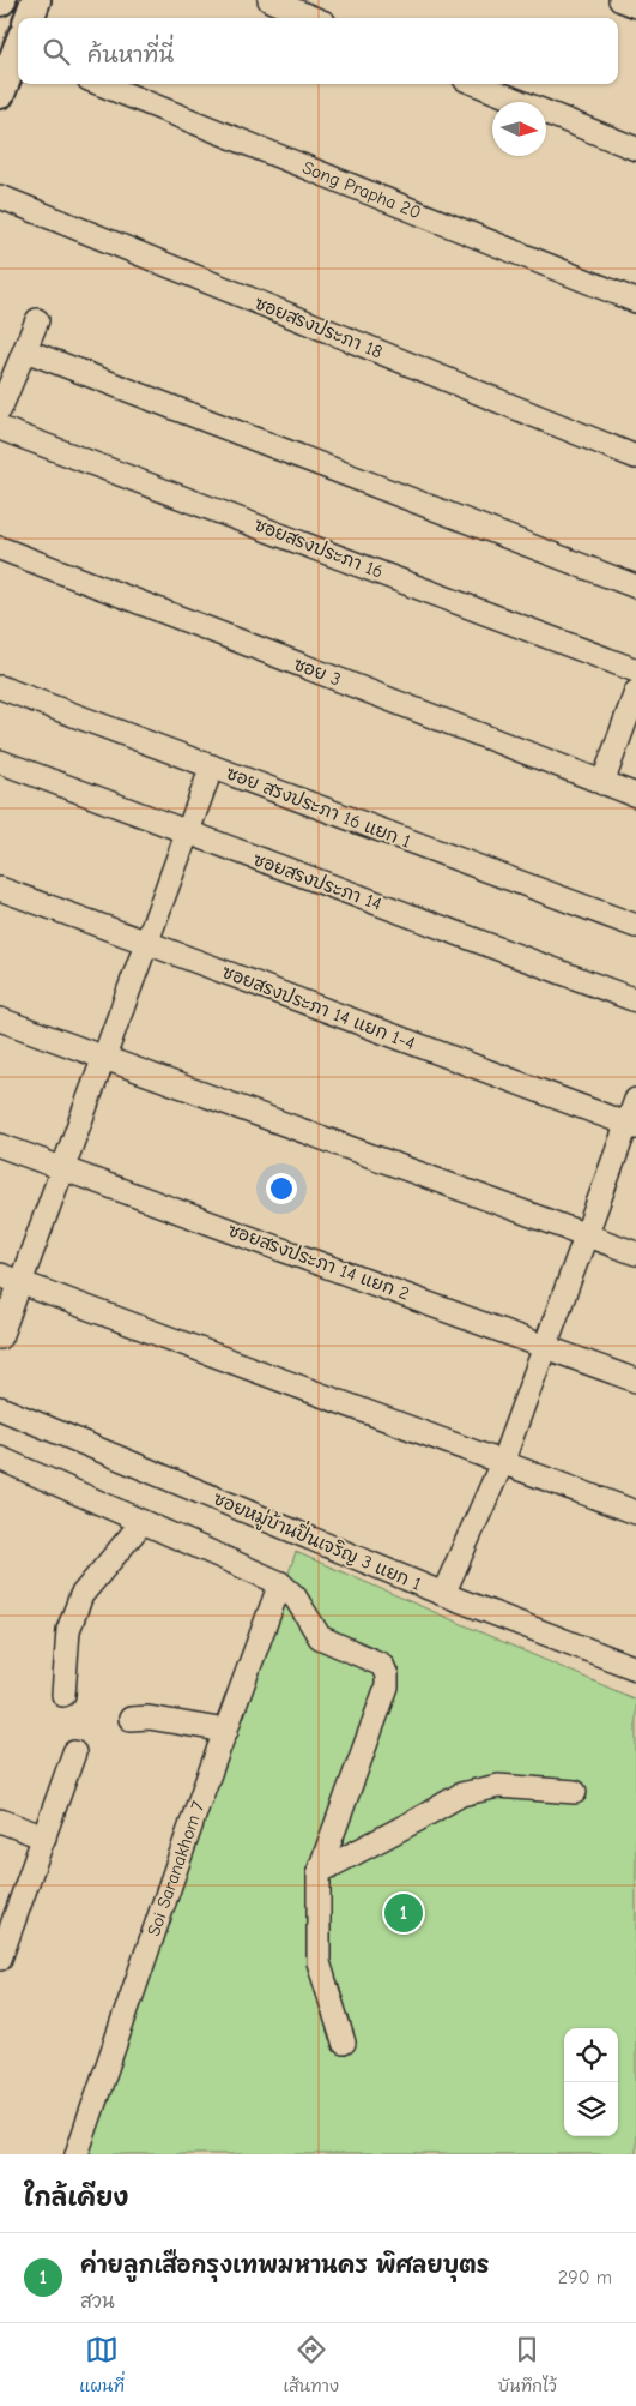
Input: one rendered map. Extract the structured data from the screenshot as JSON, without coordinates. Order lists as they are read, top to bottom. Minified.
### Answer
{"streets":{"street":["Song Prapha 20","ซอยสรงประภา 18","ซอยสรงประภา 16","ซอย 3","ซอย สรงประภา 16 แยก 1","ซอยสรงประภา 14","ซอยสรงประภา 14 แยก 1-4","ซอยสรงประภา 14 แยก 2","ซอยหมู่บ้านปิ่นเจริญ 3 แยก 1","Soi Saranakhom 7"]},"north":"right","page":{"search":"ค้นหาที่นี่","pins":"1","heading":"ใกล้เคียง","list":[{"mark":"1","name":"ค่ายลูกเสือกรุงเทพมหานคร พิศลยบุตร","note":"สวน","value":"290 m"}],"nav":["แผนที่","เส้นทาง","บันทึกไว้"]}}
